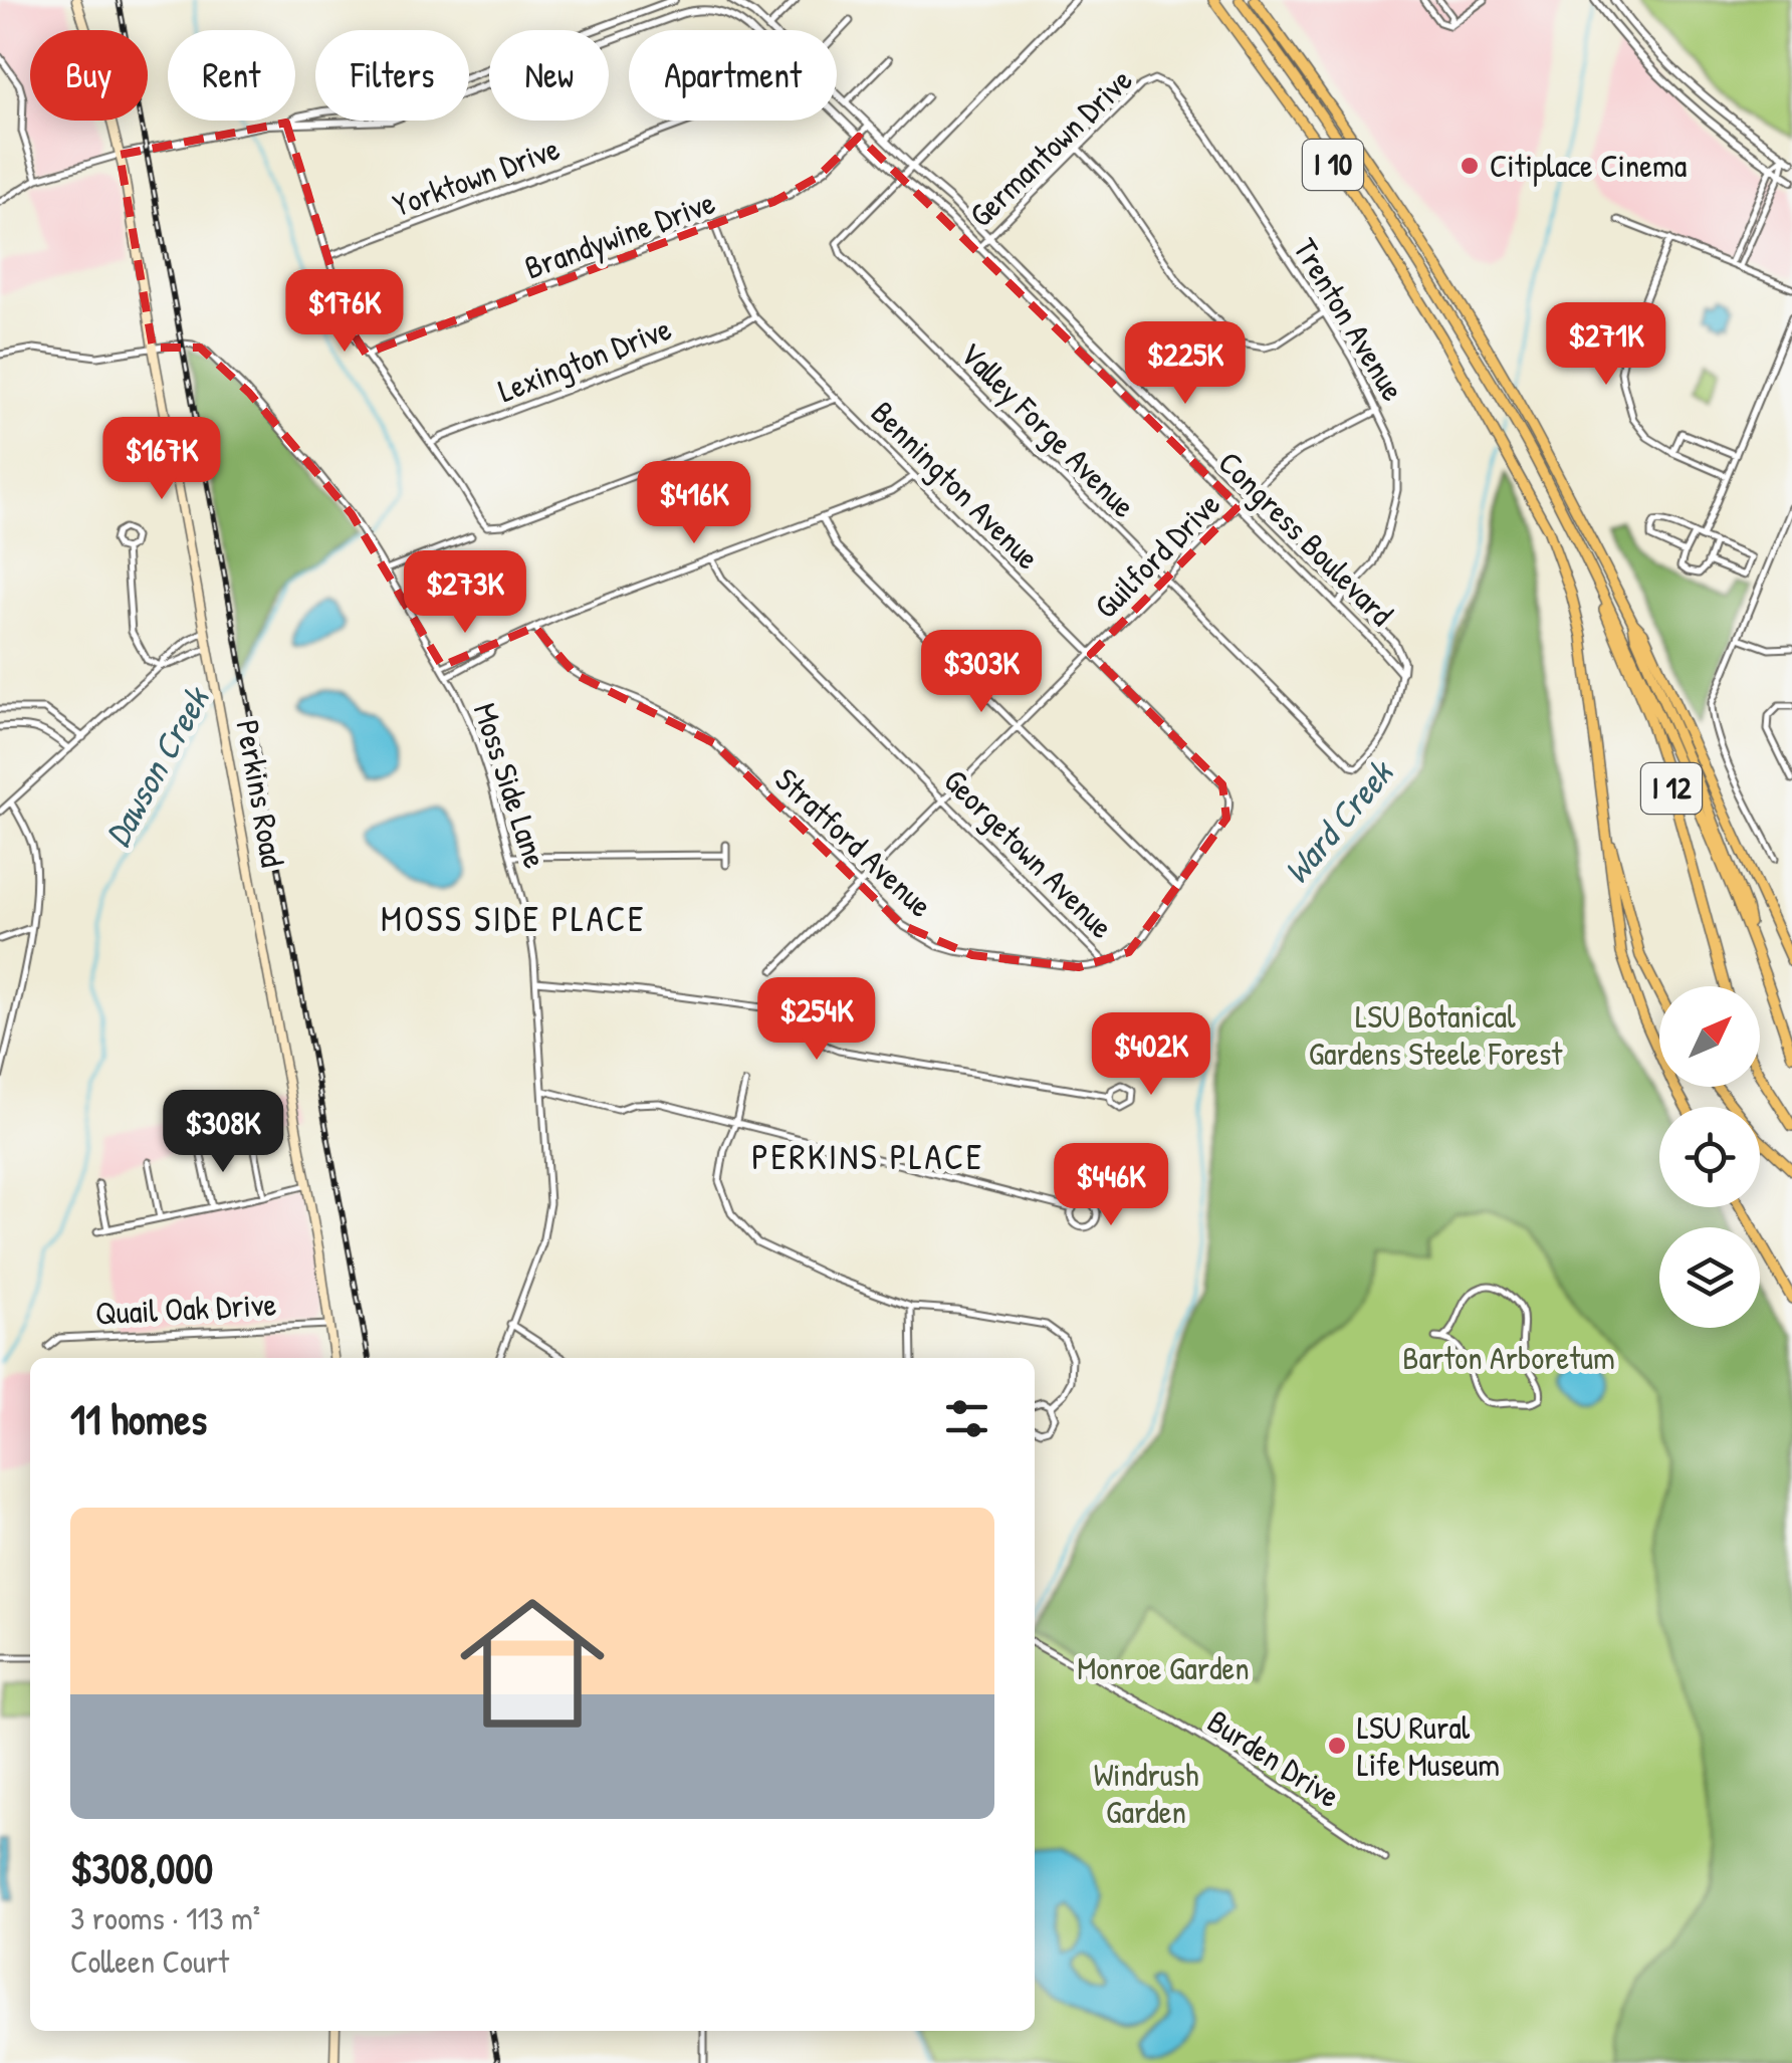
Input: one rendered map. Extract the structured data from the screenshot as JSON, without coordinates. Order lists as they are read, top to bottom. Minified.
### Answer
{"streets":{"highway":["I 10","I 12"],"main road":["Perkins Road"],"street":["Germantown Drive","Yorktown Drive","Brandywine Drive","Trenton Avenue","Lexington Drive","Valley Forge Avenue","Bennington Avenue","Congress Boulevard","Guilford Drive","Moss Side Lane","Stratford Avenue","Georgetown Avenue","Quail Oak Drive","Burden Drive"]},"crossings":[["Germantown Drive","Trenton Avenue"],["Germantown Drive","Congress Boulevard"],["I 10","I 12"],["Brandywine Drive","Bennington Avenue"],["Brandywine Drive","Congress Boulevard"],["Trenton Avenue","Congress Boulevard"],["Trenton Avenue","Guilford Drive"],["Lexington Drive","Bennington Avenue"],["Valley Forge Avenue","Congress Boulevard"],["Valley Forge Avenue","Guilford Drive"],["Bennington Avenue","Guilford Drive"],["Congress Boulevard","Guilford Drive"],["Guilford Drive","Stratford Avenue"],["Guilford Drive","Georgetown Avenue"],["Moss Side Lane","Perkins Road"],["Perkins Road","Quail Oak Drive"],["Stratford Avenue","Georgetown Avenue"]],"districts":["MOSS SIDE PLACE","PERKINS PLACE"],"water":["Dawson Creek","Ward Creek"],"parks":["LSU Botanical Gardens Steele Forest","Barton Arboretum","Monroe Garden","Windrush Garden"],"places":["Citiplace Cinema","LSU Rural Life Museum"],"north":"top right","page":{"chip":["Buy","Rent","Filters","New","Apartment"],"price":["$176K","$271K","$225K","$167K","$416K","$273K","$303K","$254K","$402K","$308K","$446K"],"heading":"11 homes","list":[{"name":"$308,000","note":"3 rooms · 113 m² · Colleen Court"}]}}
